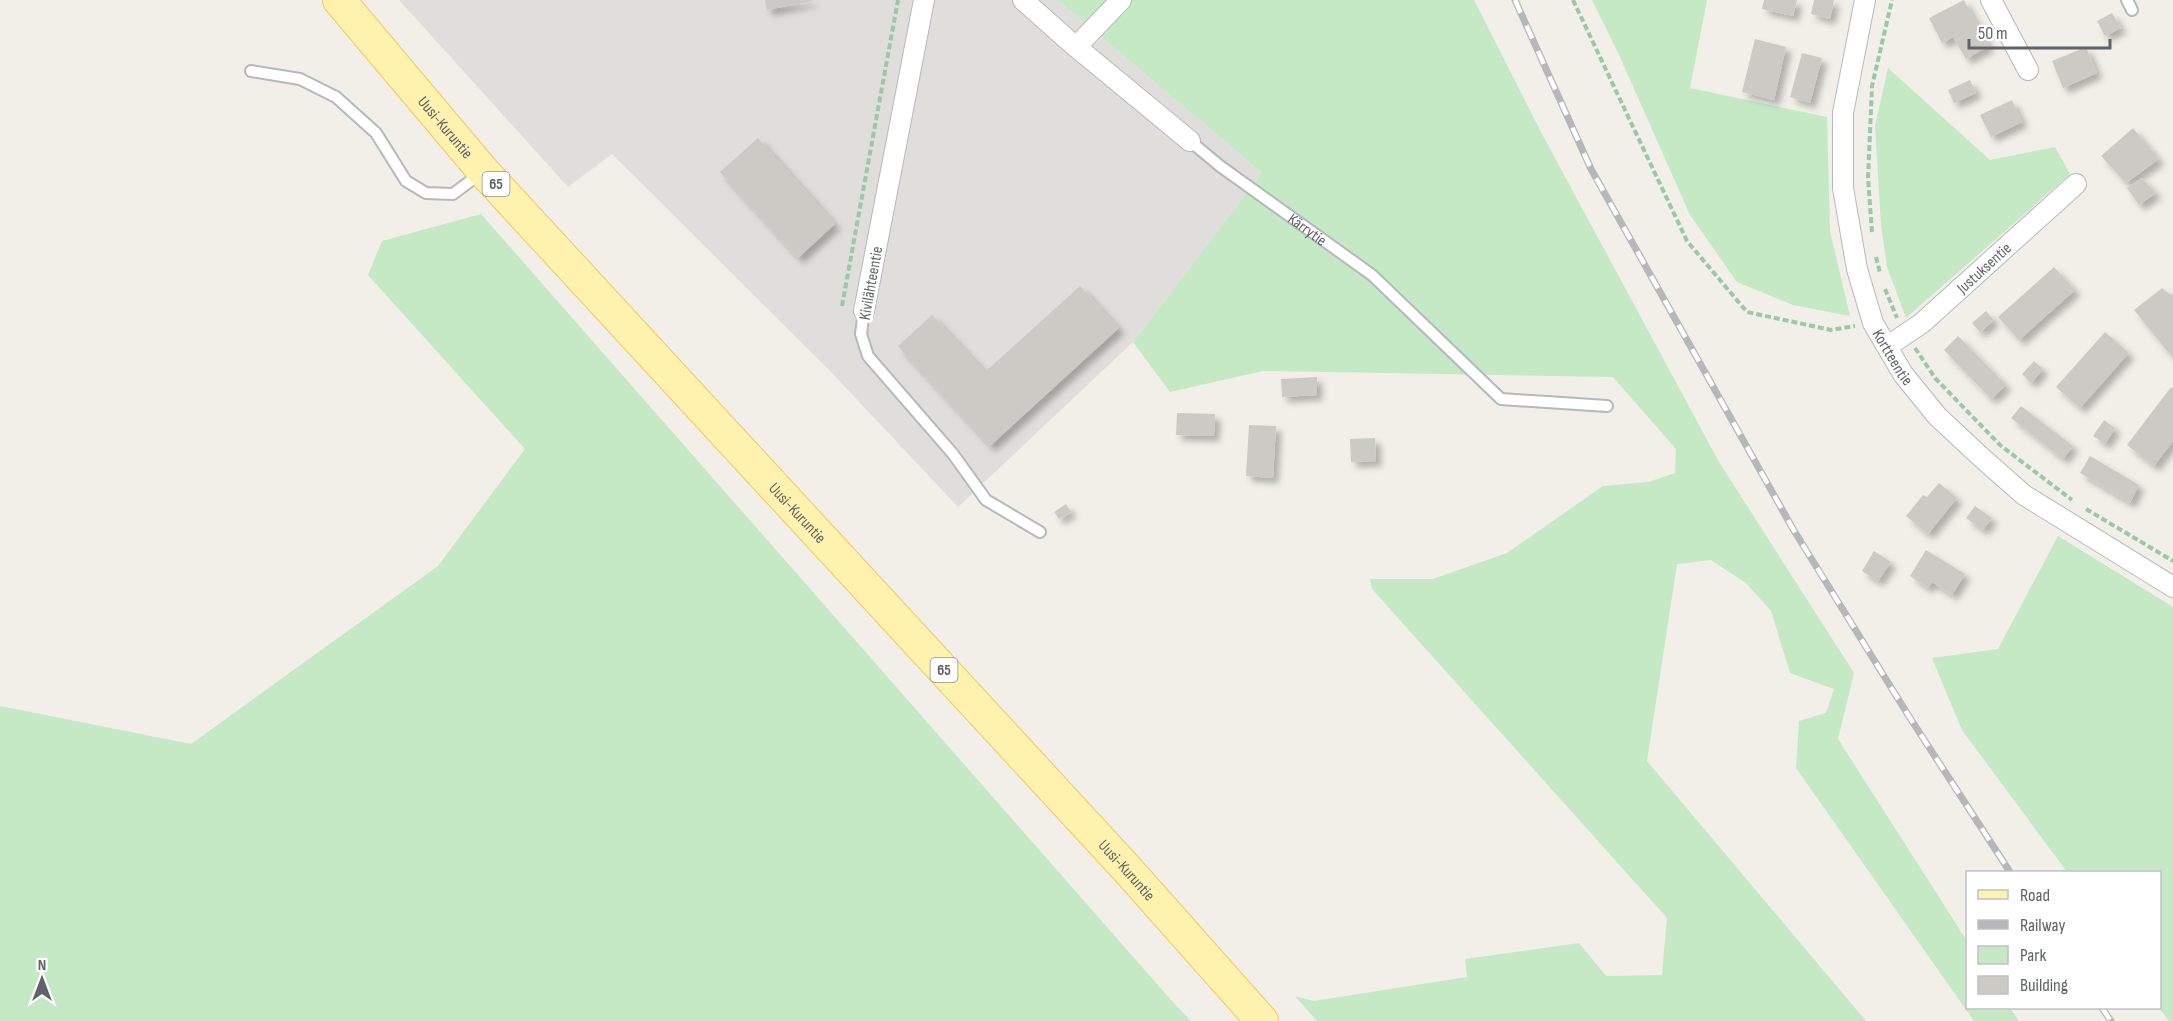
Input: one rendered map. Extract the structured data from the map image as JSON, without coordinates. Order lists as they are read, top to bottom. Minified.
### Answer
{"streets":{"main road":["Uusi-Kuruntie","65"],"street":["Kärrytie","Justuksentie","Kivilähteentie","Kortteentie"]},"crossings":[["Justuksentie","Kortteentie"]],"legend":["Road","Railway","Park","Building"],"scale_bar":"50 m","north":"top"}
